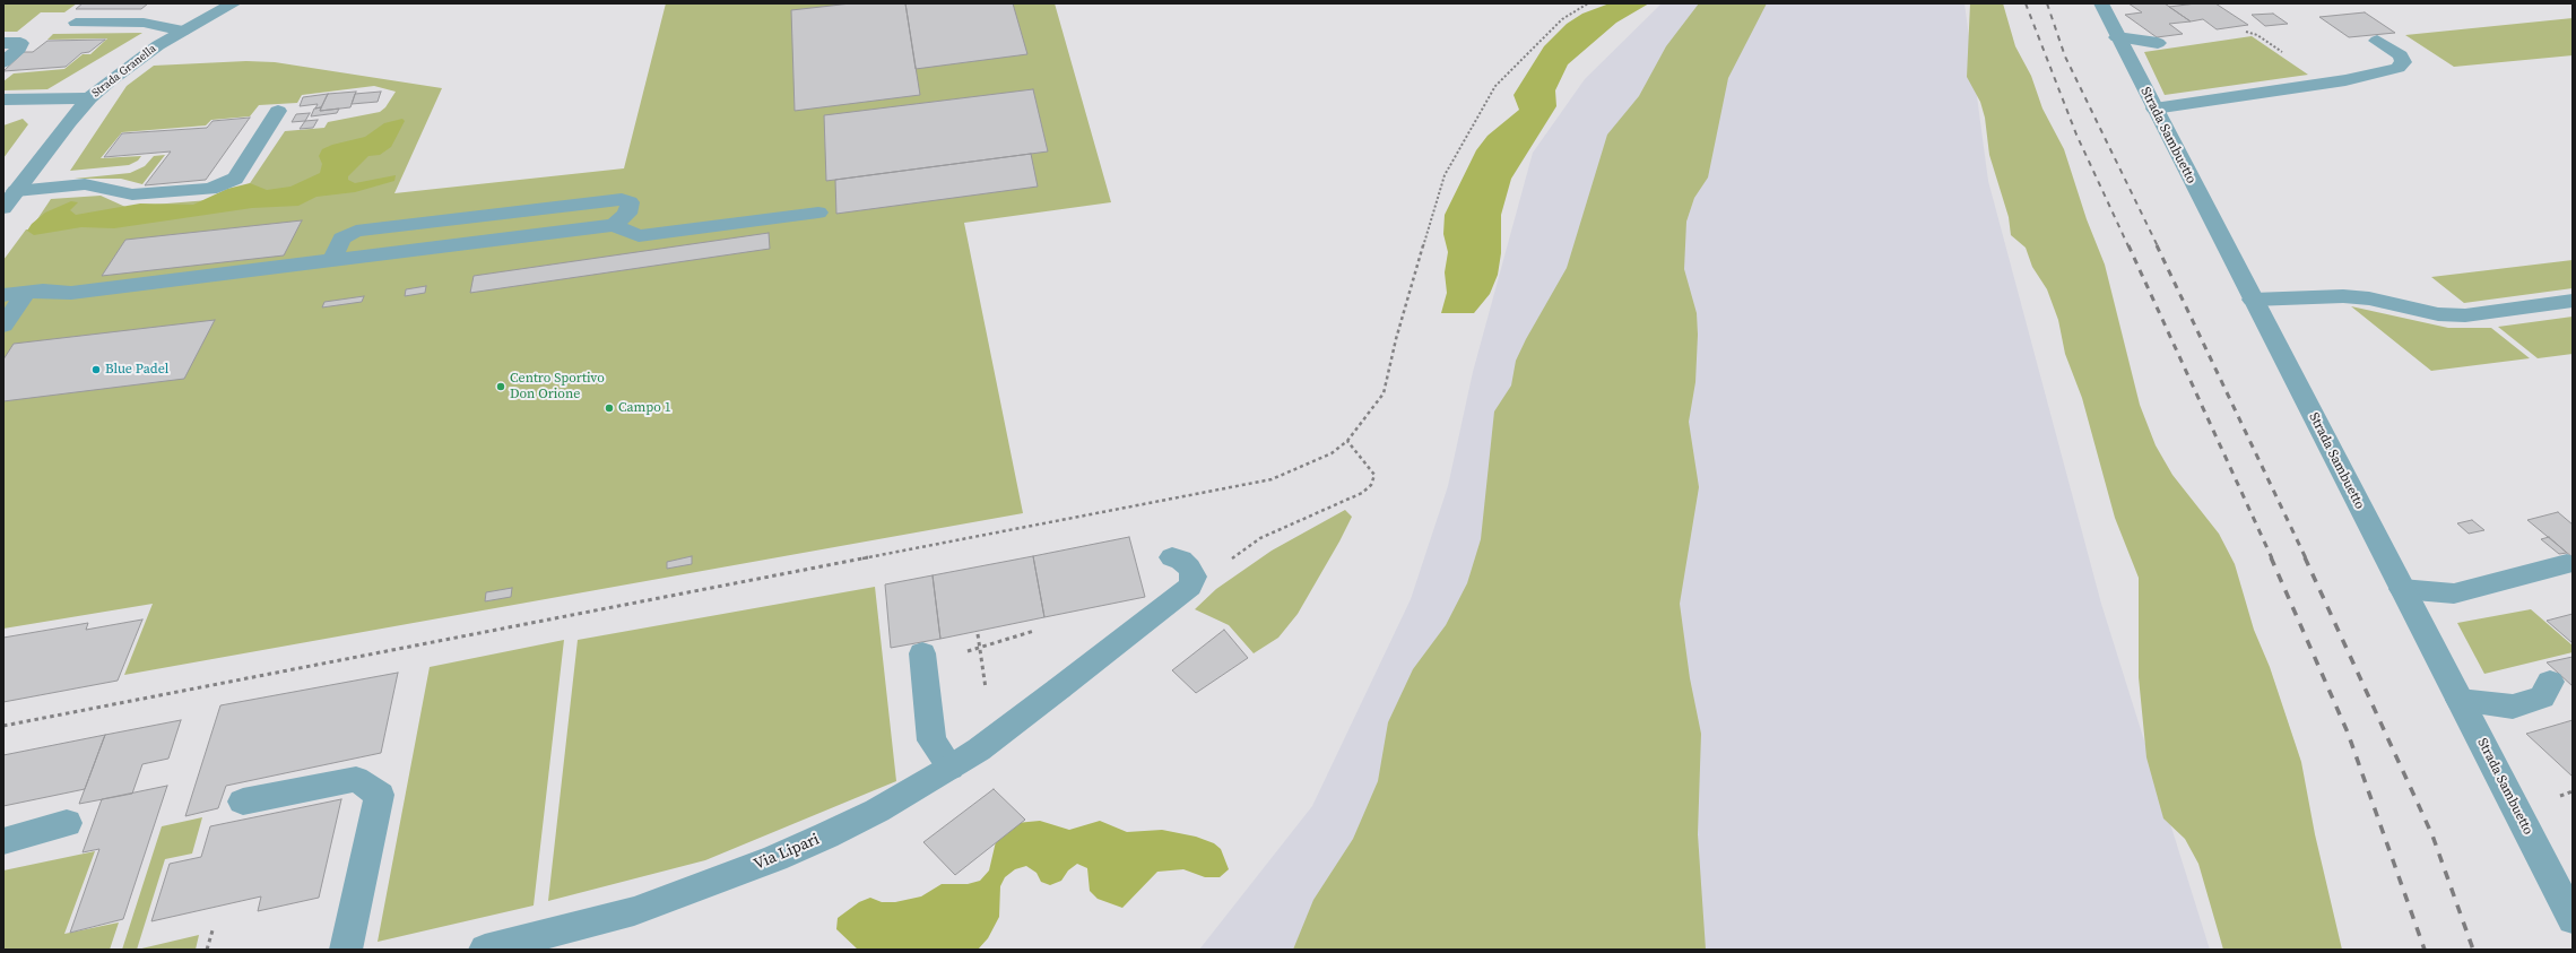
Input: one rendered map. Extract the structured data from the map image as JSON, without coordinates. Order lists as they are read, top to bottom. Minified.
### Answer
{"streets":{"street":["Strada Granella","Strada Sambuetto","Via Lipari"]},"places":["Blue Padel","Centro Sportivo Don Orione","Campo 1"]}
